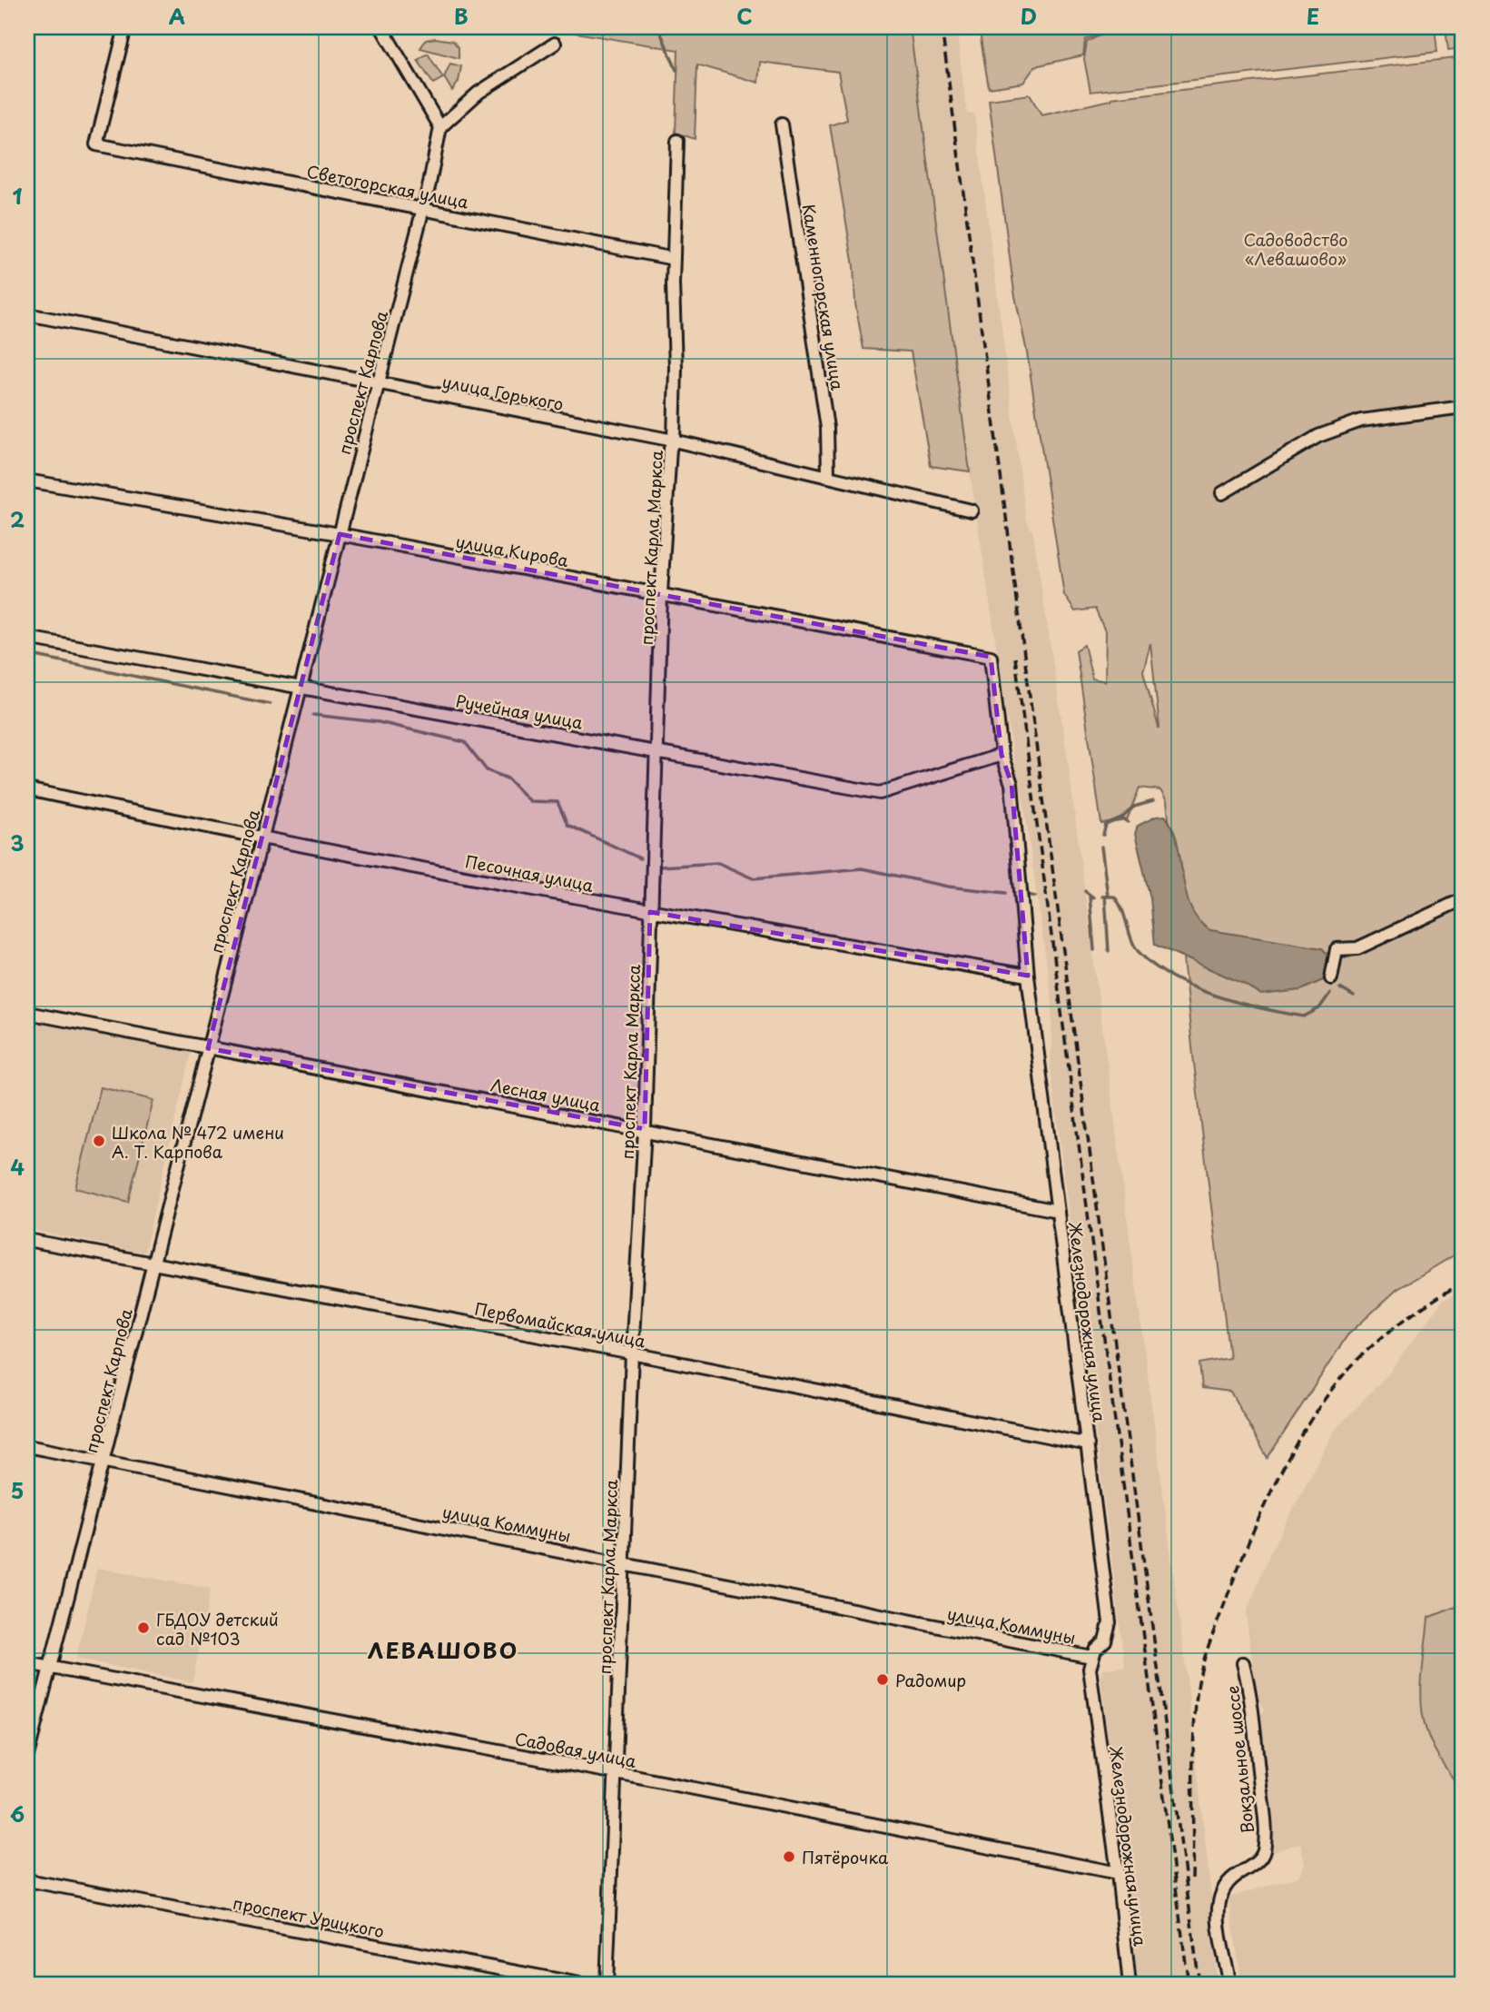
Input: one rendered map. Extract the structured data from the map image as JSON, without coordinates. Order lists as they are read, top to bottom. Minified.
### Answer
{"streets":{"street":["Светогорская улица","Каменногорская улица","проспект Карпова","улица Горького","проспект Карла Маркса","улица Кирова","Ручейная улица","Песочная улица","Лесная улица","Железнодорожная улица","Первомайская улица","улица Коммуны","Садовая улица","Вокзальное шоссе","проспект Урицкого"]},"crossings":[["Светогорская улица","проспект Карпова"],["Светогорская улица","проспект Карла Маркса"],["Каменногорская улица","улица Горького"],["проспект Карпова","улица Горького"],["проспект Карпова","улица Кирова"],["проспект Карпова","Ручейная улица"],["проспект Карпова","Песочная улица"],["проспект Карпова","Лесная улица"],["проспект Карпова","Первомайская улица"],["проспект Карпова","улица Коммуны"],["проспект Карпова","Садовая улица"],["улица Горького","проспект Карла Маркса"],["проспект Карла Маркса","улица Кирова"],["проспект Карла Маркса","Ручейная улица"],["проспект Карла Маркса","Песочная улица"],["проспект Карла Маркса","Лесная улица"],["проспект Карла Маркса","Первомайская улица"],["проспект Карла Маркса","улица Коммуны"],["проспект Карла Маркса","Садовая улица"],["улица Кирова","Железнодорожная улица"],["Ручейная улица","Железнодорожная улица"],["Песочная улица","Железнодорожная улица"],["Лесная улица","Железнодорожная улица"],["Железнодорожная улица","Первомайская улица"],["Железнодорожная улица","улица Коммуны"],["Железнодорожная улица","Садовая улица"]],"districts":["ЛЕВАШОВО"],"parks":["Садоводство «Левашово»"],"places":["Школа № 472 имени А. Т. Карпова","ГБДОУ детский сад №103","Радомир","Пятёрочка"],"grid":{"columns":["A","B","C","D","E"],"rows":["1","2","3","4","5","6"]}}
